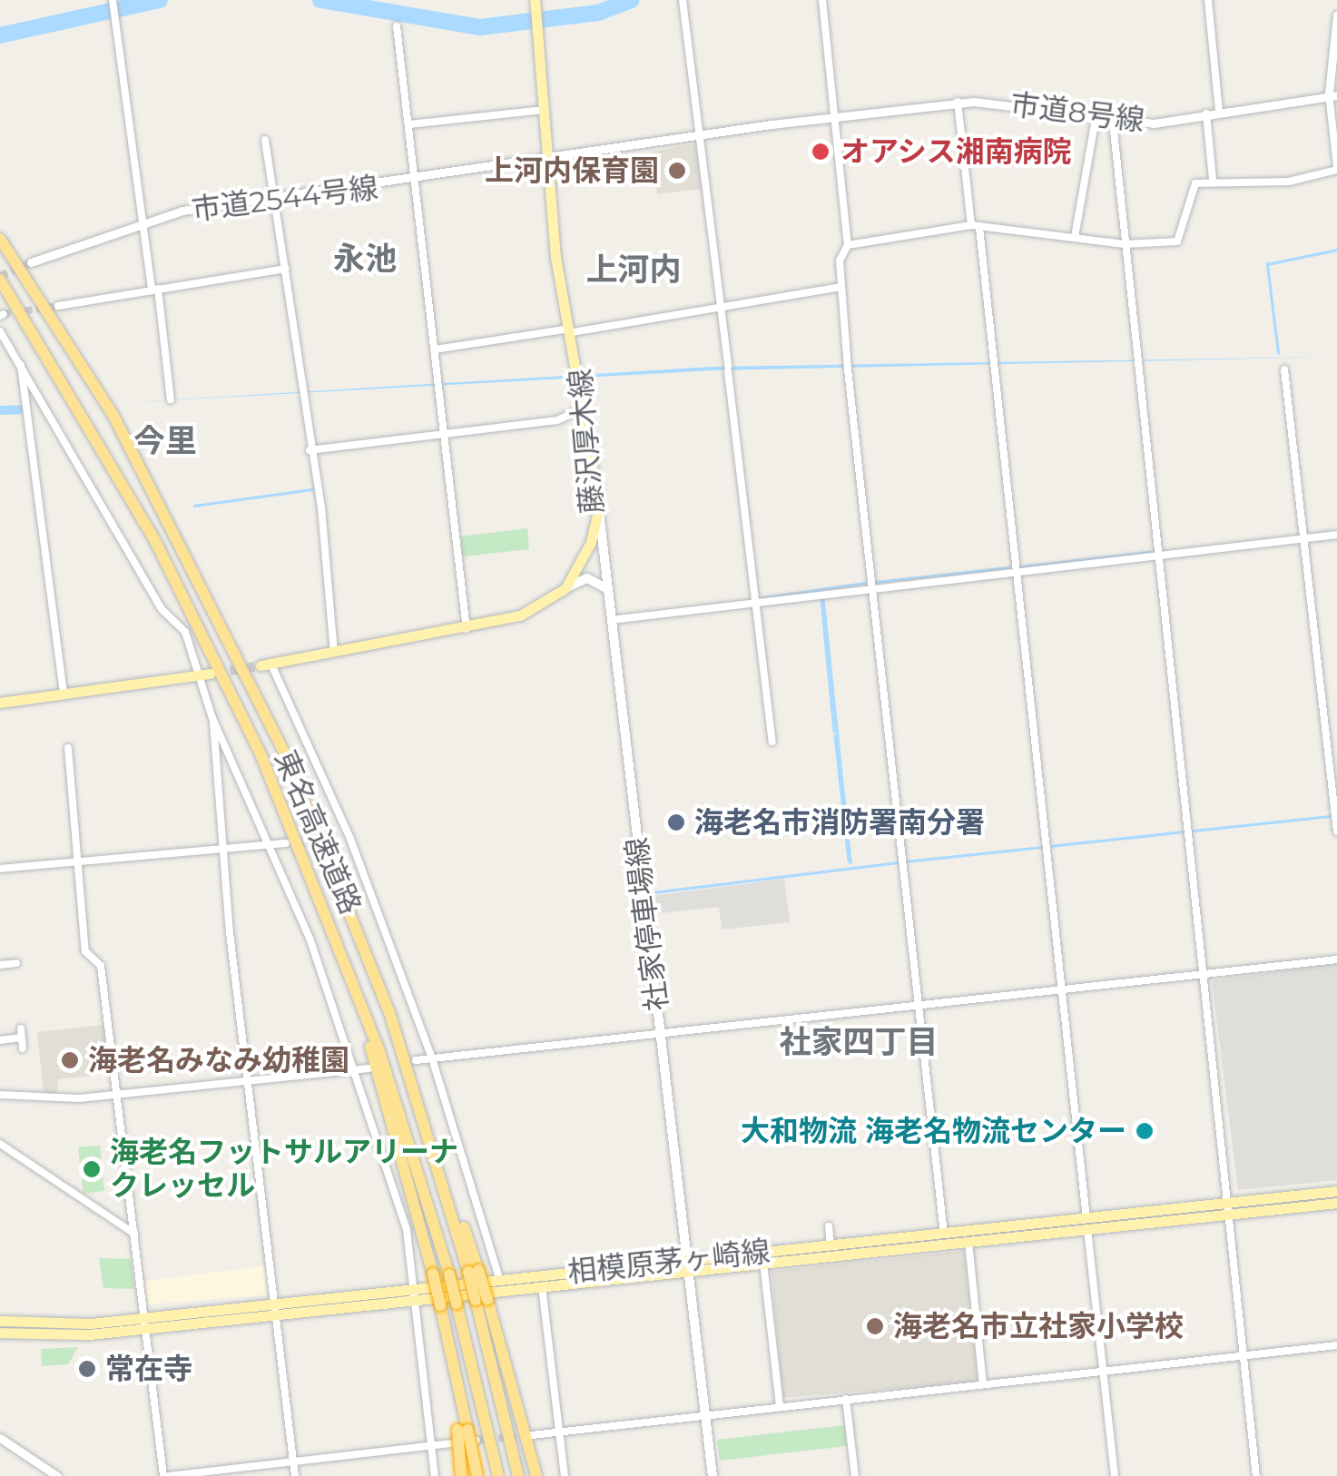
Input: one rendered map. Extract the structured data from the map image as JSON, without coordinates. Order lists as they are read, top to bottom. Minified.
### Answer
{"streets":{"highway":["東名高速道路"],"main road":["藤沢厚木線","社家停車場線","相模原茅ヶ崎線"],"street":["市道8号線","市道2544号線"]},"crossings":[["市道8号線","市道2544号線"],["市道8号線","藤沢厚木線"],["市道2544号線","藤沢厚木線"],["藤沢厚木線","社家停車場線"],["社家停車場線","相模原茅ヶ崎線"]],"districts":["永池","上河内","今里","社家四丁目"],"places":["オアシス湘南病院","上河内保育園","海老名市消防署南分署","海老名みなみ幼稚園","大和物流 海老名物流センター","海老名フットサルアリーナ クレッセル","海老名市立社家小学校","常在寺"]}
